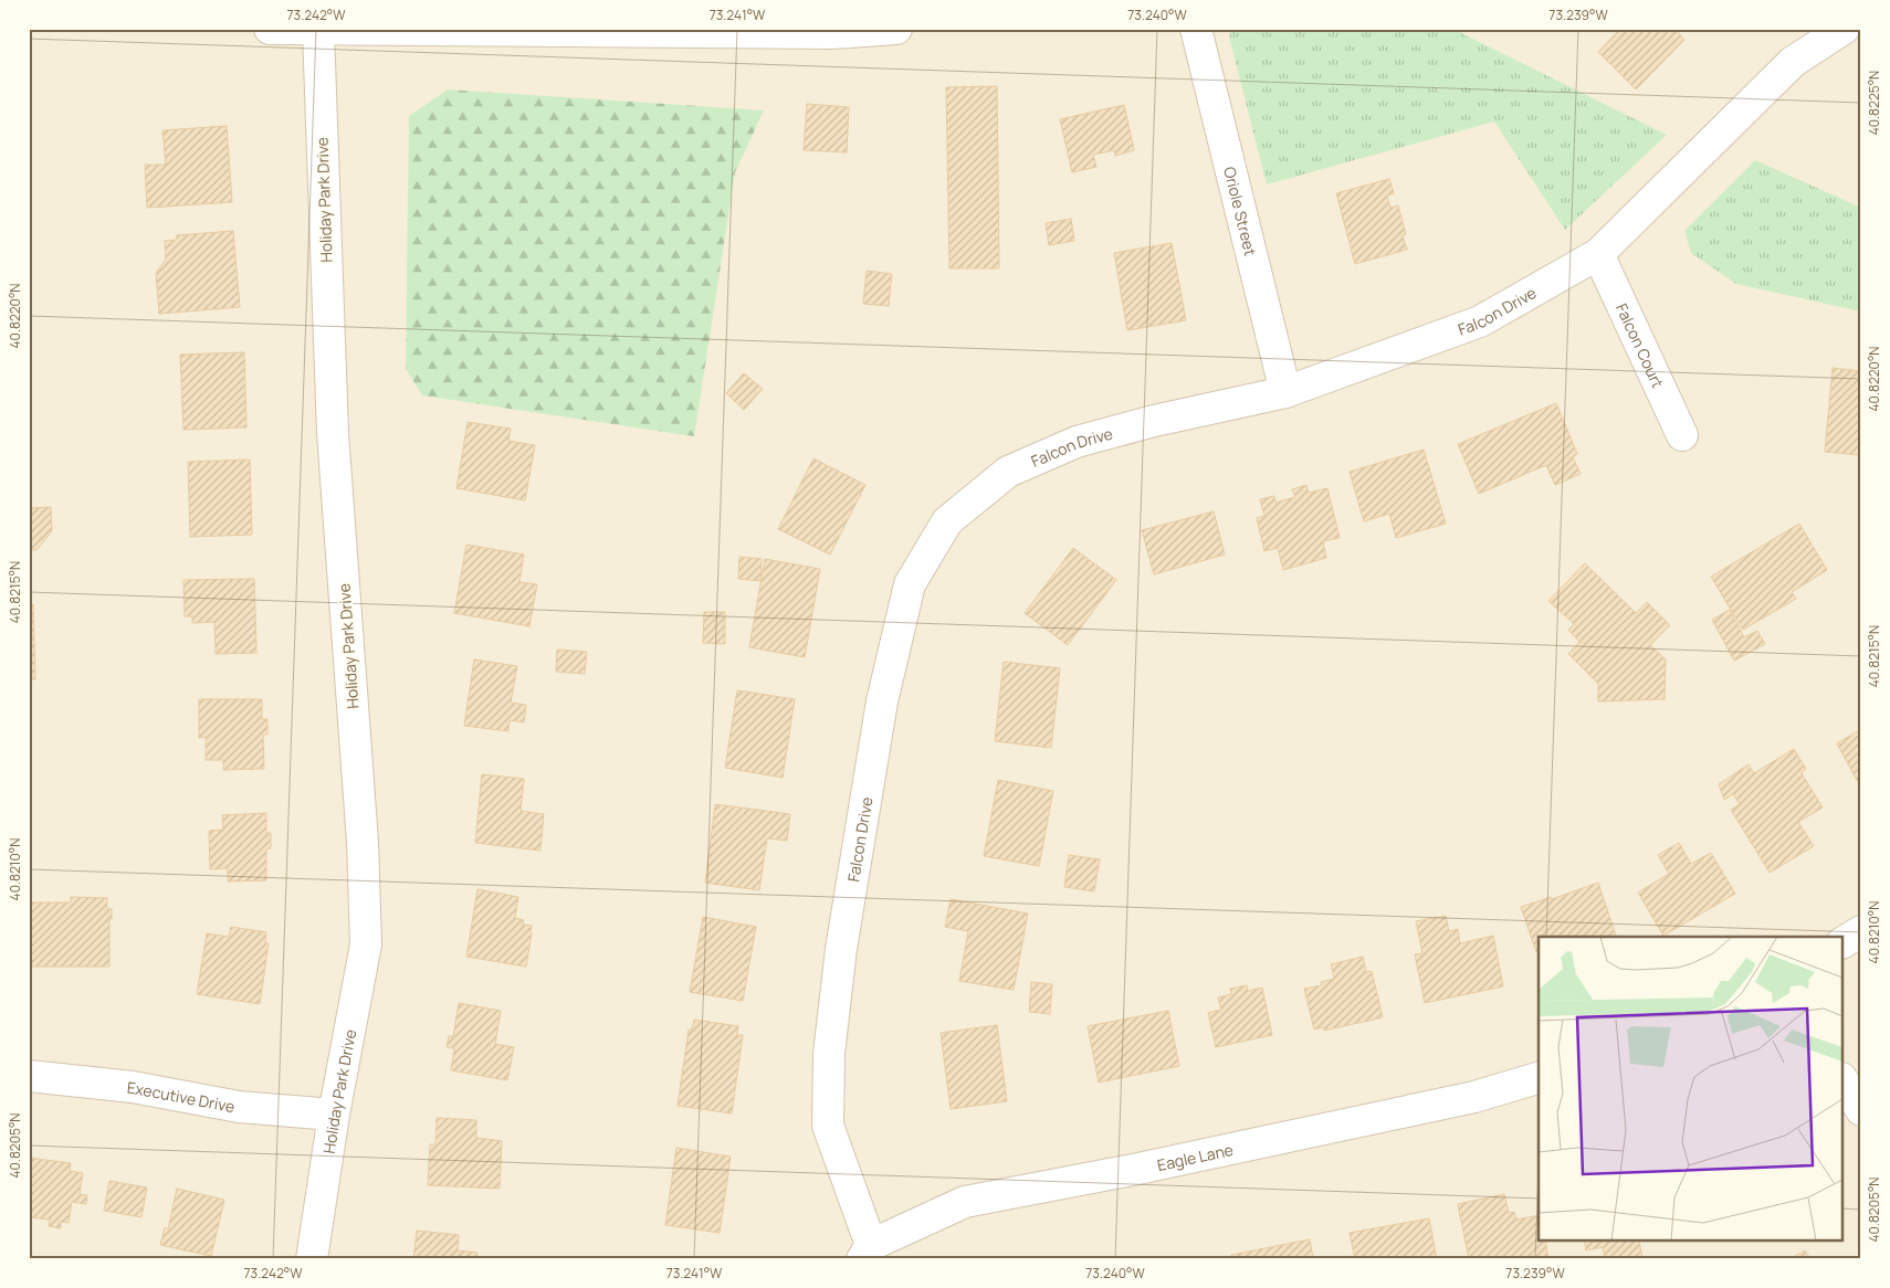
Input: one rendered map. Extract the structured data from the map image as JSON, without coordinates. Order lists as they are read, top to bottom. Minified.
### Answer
{"streets":{"street":["Holiday Park Drive","Oriole Street","Falcon Drive","Falcon Court","Executive Drive","Eagle Lane"]},"crossings":[["Holiday Park Drive","Executive Drive"],["Oriole Street","Falcon Drive"],["Falcon Drive","Falcon Court"],["Falcon Drive","Eagle Lane"]],"coordinates":["73.242°W","73.241°W","73.240°W","73.239°W","40.8225°N","40.8220°N","40.8215°N","40.8210°N","40.8205°N"]}
